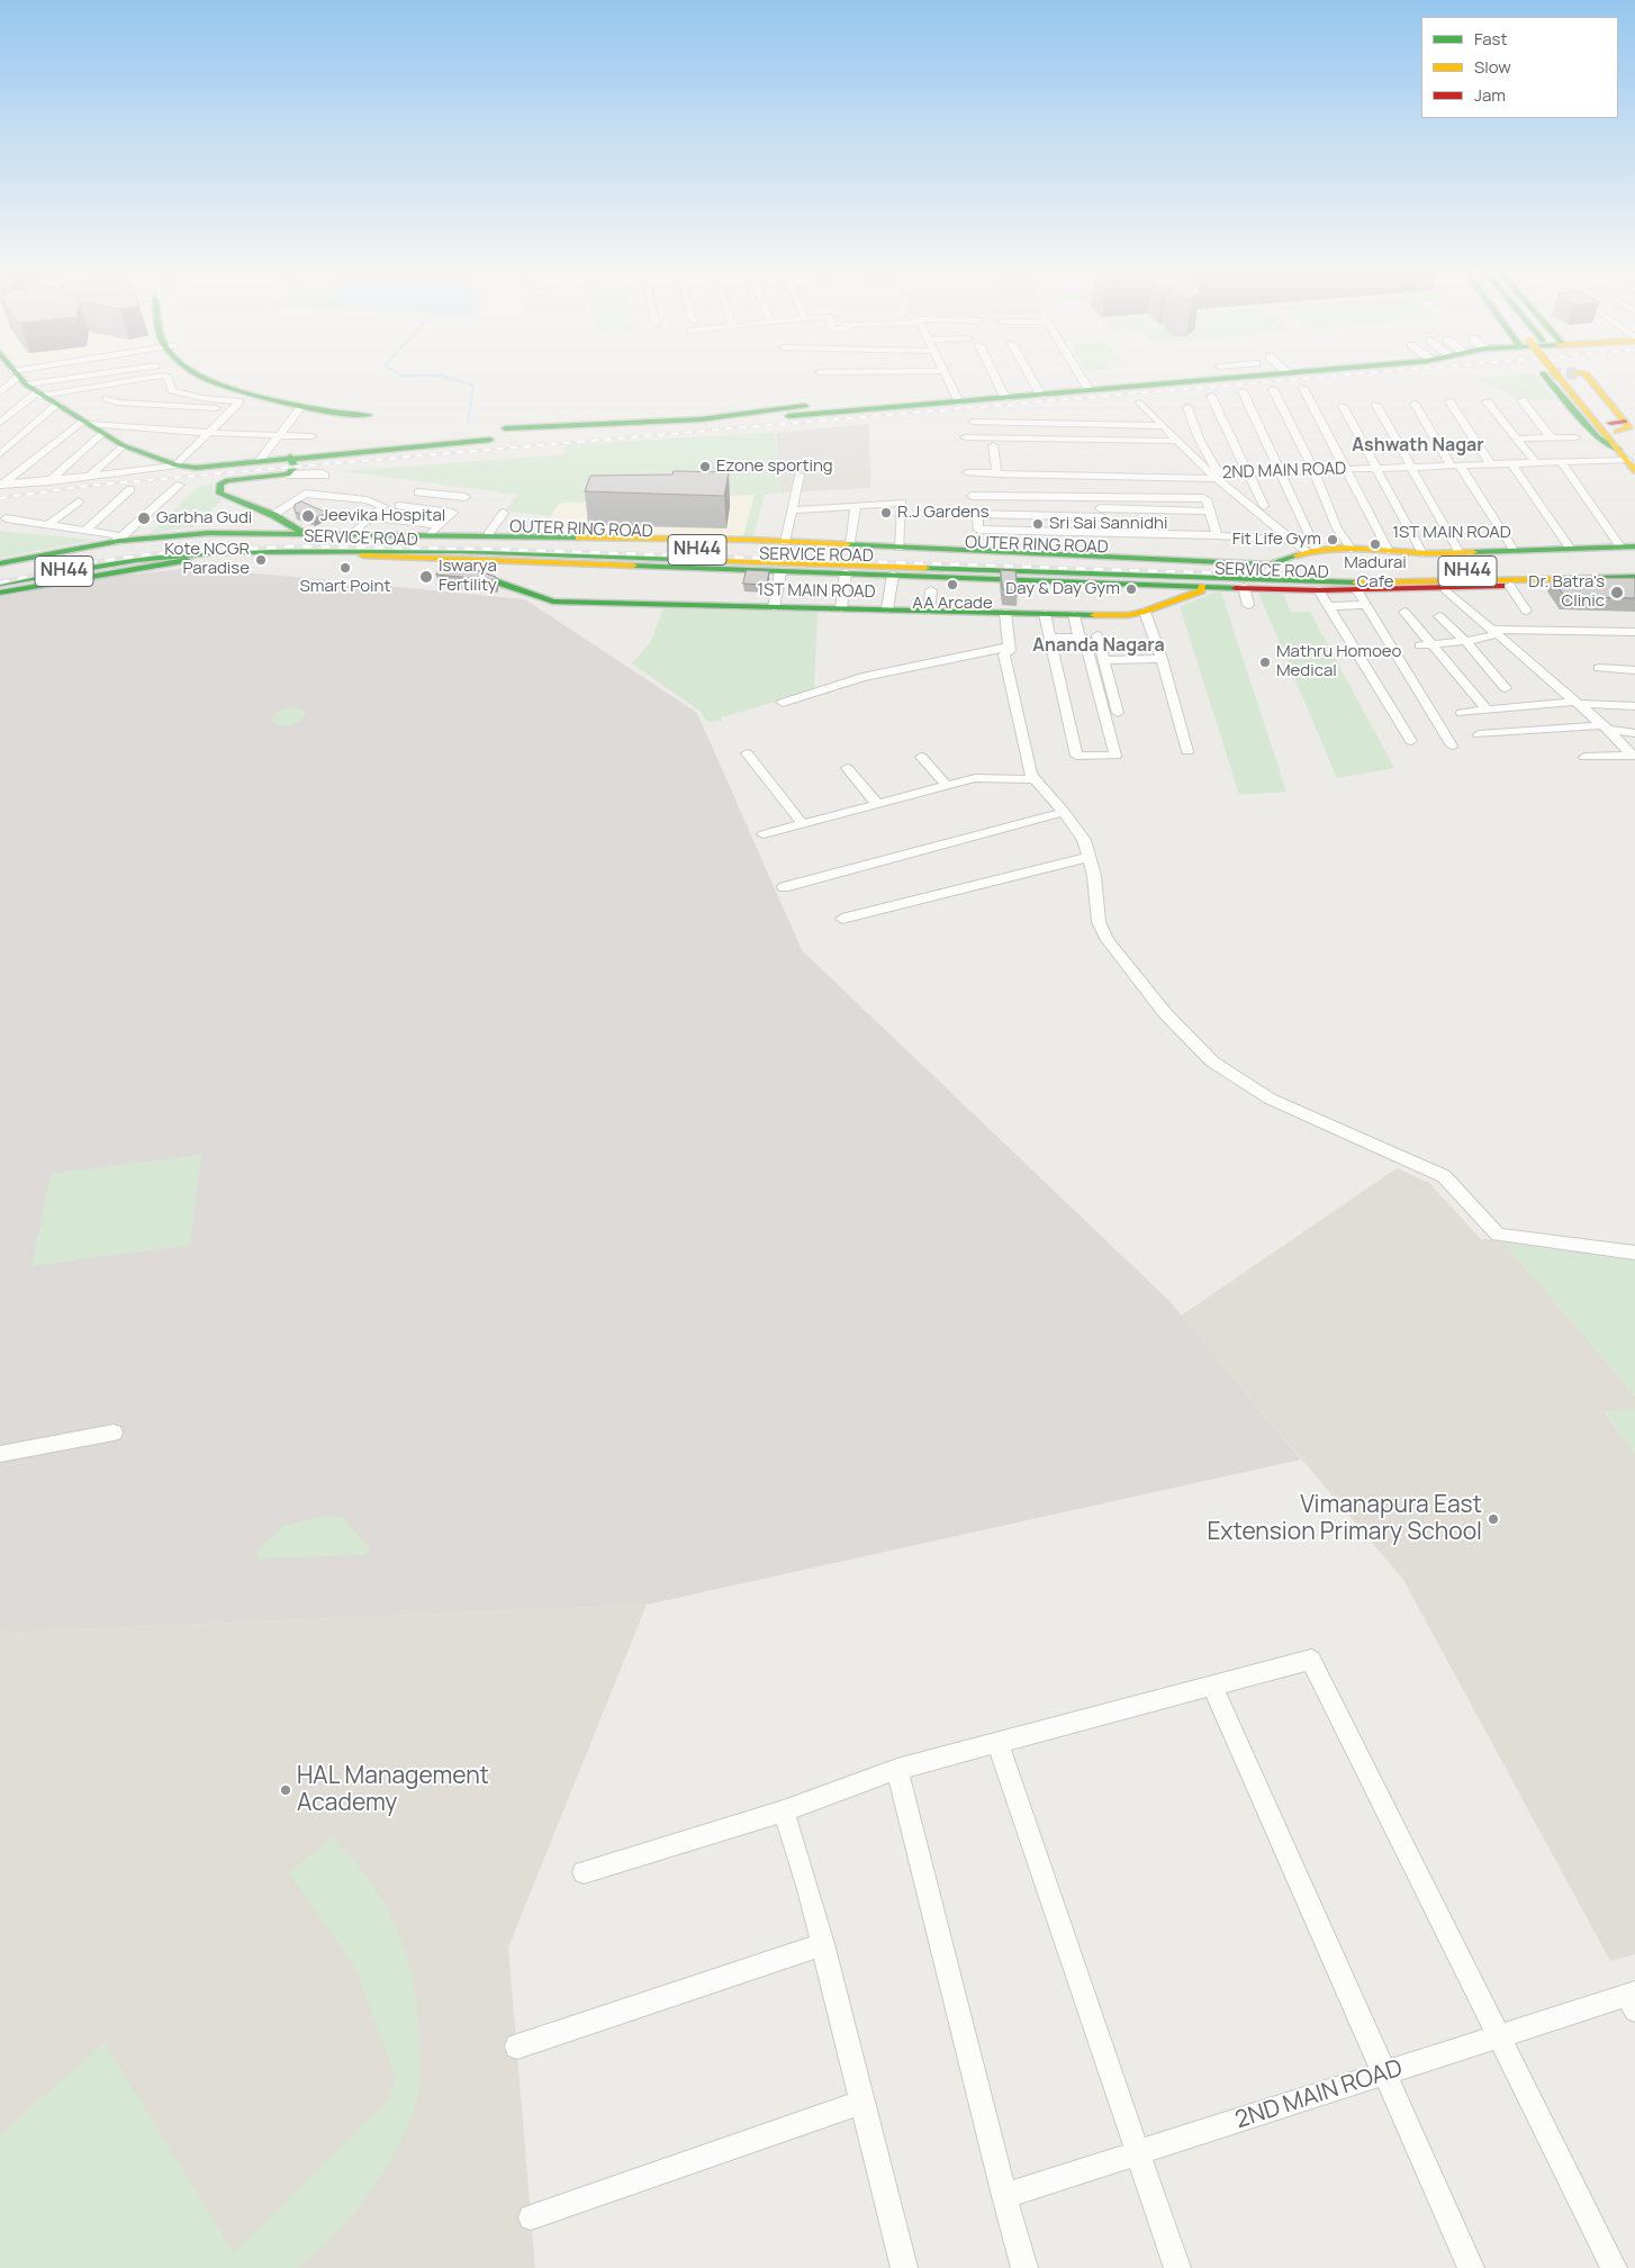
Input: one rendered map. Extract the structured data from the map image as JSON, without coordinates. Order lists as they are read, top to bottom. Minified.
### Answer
{"streets":{"main road":["OUTER RING ROAD","1ST MAIN ROAD","SERVICE ROAD","NH44"],"street":["2ND MAIN ROAD"]},"crossings":[["OUTER RING ROAD","1ST MAIN ROAD"],["OUTER RING ROAD","SERVICE ROAD"],["OUTER RING ROAD","NH44"],["1ST MAIN ROAD","SERVICE ROAD"],["1ST MAIN ROAD","NH44"],["SERVICE ROAD","NH44"]],"districts":["Ashwath Nagar","Ananda Nagara"],"places":["Ezone sporting","R.J Gardens","Jeevika Hospital","Garbha Gudi","Sri Sai Sannidhi","Fit Life Gym","Madurai Cafe","Kote NCGR Paradise","Smart Point","Iswarya Fertility","AA Arcade","Day & Day Gym","Dr. Batra's Clinic","Mathru Homoeo Medical","Vimanapura East Extension Primary School","HAL Management Academy"],"legend":["Fast","Slow","Jam"]}
